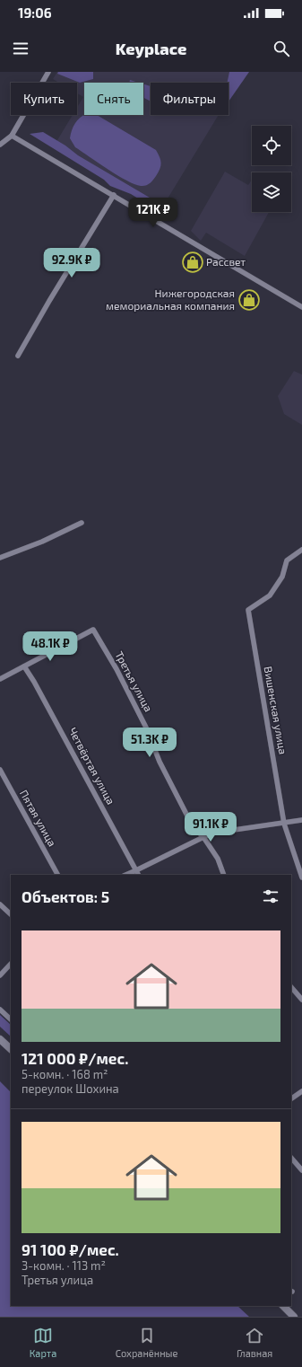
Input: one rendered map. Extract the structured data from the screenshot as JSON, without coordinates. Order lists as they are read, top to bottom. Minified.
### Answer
{"streets":{"street":["Третья улица","Вишенская улица","Четвёртая улица","Пятая улица"]},"crossings":[["Третья улица","Четвёртая улица"]],"places":{"shop":["Рассвет","Нижегородская мемориальная компания"]},"page":{"status":"19:06","header":"Keyplace","chip":["Купить","Снять","Фильтры"],"price":["121K ₽","92.9K ₽","48.1K ₽","51.3K ₽","91.1K ₽"],"heading":"Объектов: 5","list":[{"name":"121 000 ₽/мес.","note":"5-комн. · 168 m² · переулок Шохина"},{"name":"91 100 ₽/мес.","note":"3-комн. · 113 m² · Третья улица"}],"tabs":["Карта","Сохранённые","Главная"]}}
